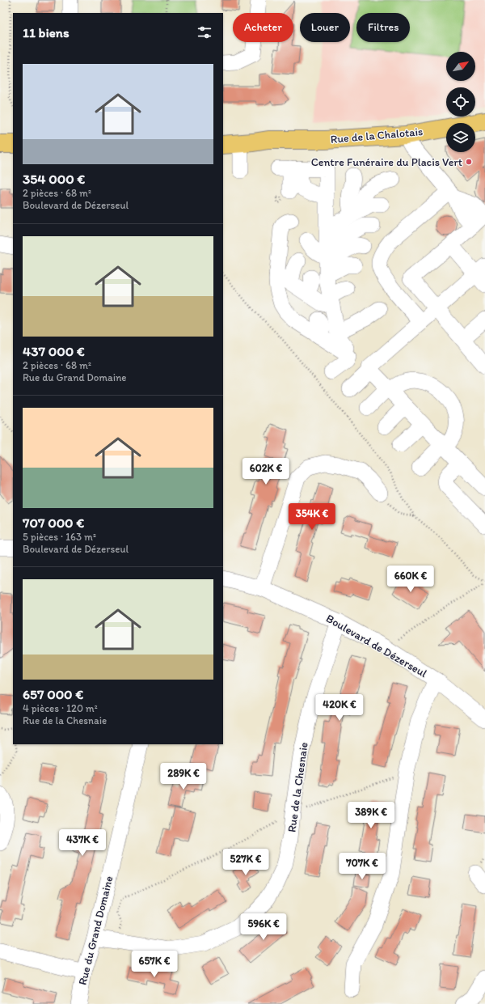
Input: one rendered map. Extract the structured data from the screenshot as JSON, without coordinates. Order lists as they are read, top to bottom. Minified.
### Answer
{"streets":{"main road":["Rue de la Chalotais"],"street":["Boulevard de Dézerseul","Rue de la Chesnaie","Rue du Grand Domaine"]},"crossings":[["Boulevard de Dézerseul","Rue de la Chesnaie"],["Rue de la Chesnaie","Rue du Grand Domaine"]],"places":["Centre Funéraire du Placis Vert"],"north":"top right","page":{"chip":["Acheter","Louer","Filtres"],"heading":"11 biens","list":[{"name":"354 000 €","note":"2 pièces · 68 m² · Boulevard de Dézerseul"},{"name":"437 000 €","note":"2 pièces · 68 m² · Rue du Grand Domaine"},{"name":"707 000 €","note":"5 pièces · 163 m² · Boulevard de Dézerseul"},{"name":"657 000 €","note":"4 pièces · 120 m² · Rue de la Chesnaie"}],"price":["602K €","354K €","660K €","420K €","289K €","389K €","437K €","527K €","707K €","596K €","657K €"]}}
